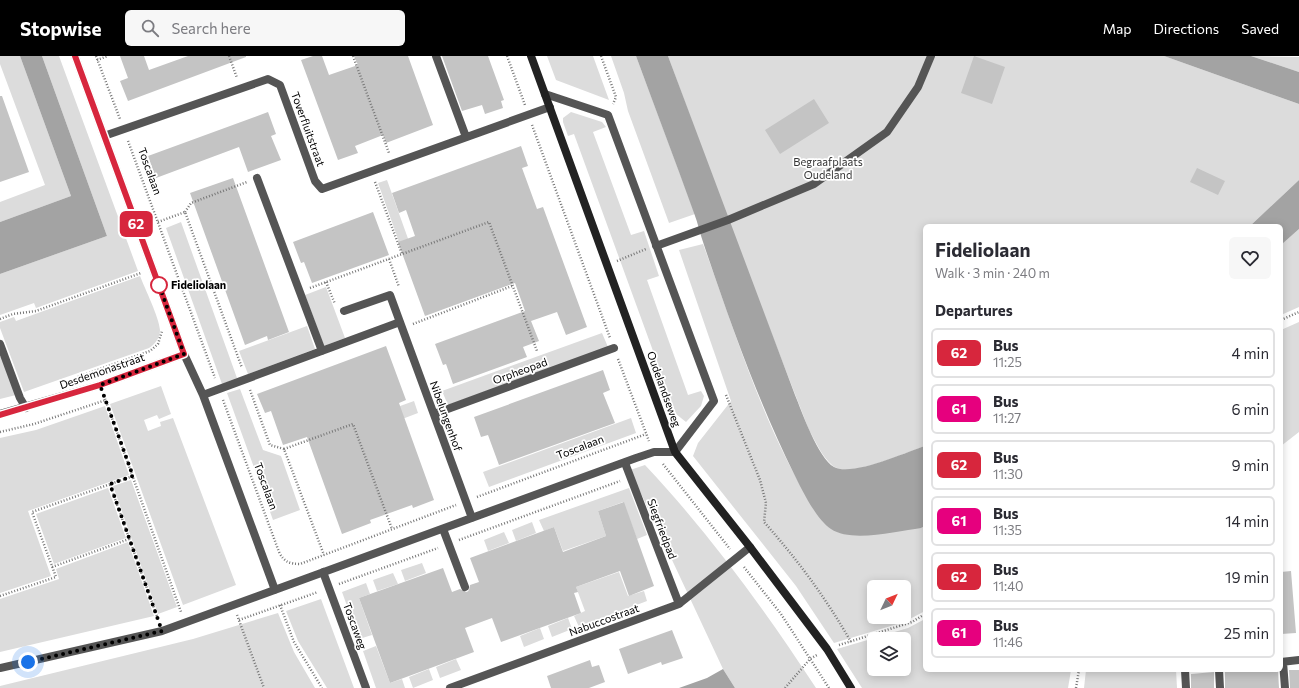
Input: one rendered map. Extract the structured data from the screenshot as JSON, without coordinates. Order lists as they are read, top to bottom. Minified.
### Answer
{"streets":{"street":["Toverfluitstraat","Desdemonastraat","Orpheopad","Oudelandseweg","Nibelungenhof","Siegfriedpad","Nabuccostraat","Toscaweg"],"path":["Toscalaan"]},"crossings":[["Toverfluitstraat","Toscalaan"],["Toverfluitstraat","Oudelandseweg"],["Toscalaan","Nibelungenhof"],["Orpheopad","Nibelungenhof"],["Oudelandseweg","Nabuccostraat"],["Siegfriedpad","Nabuccostraat"]],"parks":["Begraafplaats Oudeland"],"places":["Fideliolaan"],"lines":["bus line 62"],"north":"top right","page":{"header":"Stopwise","search":"Search here","nav":["Map","Directions","Saved"],"on_map":"62","heading":[["Fideliolaan","Walk · 3 min · 240 m"],"Departures"],"list":[{"mark":"62","name":"Bus","note":"11:25","value":"4 min"},{"mark":"61","name":"Bus","note":"11:27","value":"6 min"},{"mark":"62","name":"Bus","note":"11:30","value":"9 min"},{"mark":"61","name":"Bus","note":"11:35","value":"14 min"},{"mark":"62","name":"Bus","note":"11:40","value":"19 min"},{"mark":"61","name":"Bus","note":"11:46","value":"25 min"}]}}
